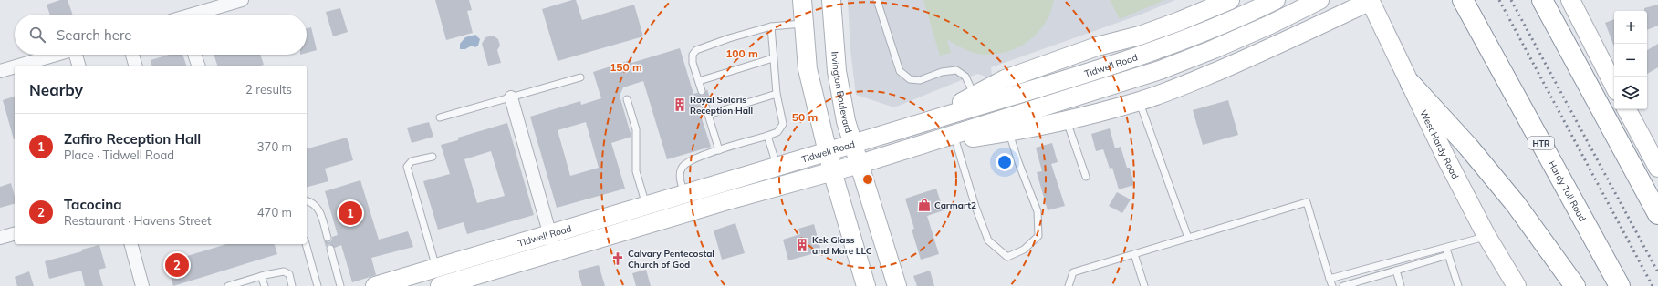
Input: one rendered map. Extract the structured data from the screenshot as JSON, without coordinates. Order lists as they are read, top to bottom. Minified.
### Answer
{"streets":{"highway":["HTR","Hardy Toll Road"],"main road":["Tidwell Road","Irvington Boulevard","West Hardy Road"]},"crossings":[["Tidwell Road","Irvington Boulevard"]],"places":{"building":["Royal Solaris Reception Hall","Kek Glass and More LLC"],"shop":["Carmart2"],"church":["Calvary Pentecostal Church of God"]},"page":{"map_buttons":["+","−"],"search":"Search here","heading":["Nearby","2 results"],"list":[{"mark":"1","name":"Zafiro Reception Hall","note":"Place · Tidwell Road","value":"370 m"},{"mark":"2","name":"Tacocina","note":"Restaurant · Havens Street","value":"470 m"}],"pins":["1","2"]},"rings":["100 m","150 m","50 m"]}
